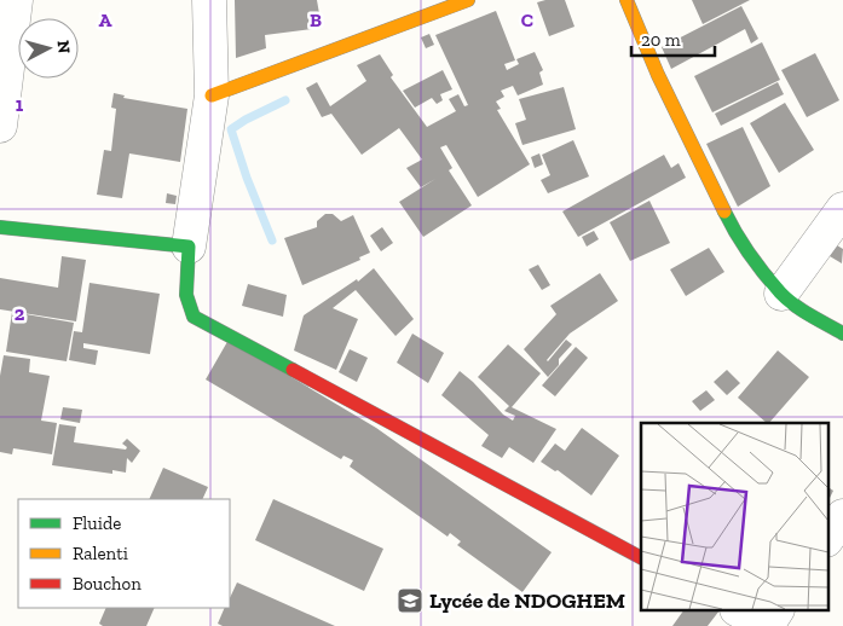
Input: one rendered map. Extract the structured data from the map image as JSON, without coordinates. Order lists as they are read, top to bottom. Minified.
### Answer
{"places":{"school or university":["Lycée de NDOGHEM"]},"legend":["Fluide","Ralenti","Bouchon"],"scale_bar":"20 m","north":"right","grid":{"columns":["A","B","C"],"rows":["1","2"]}}
